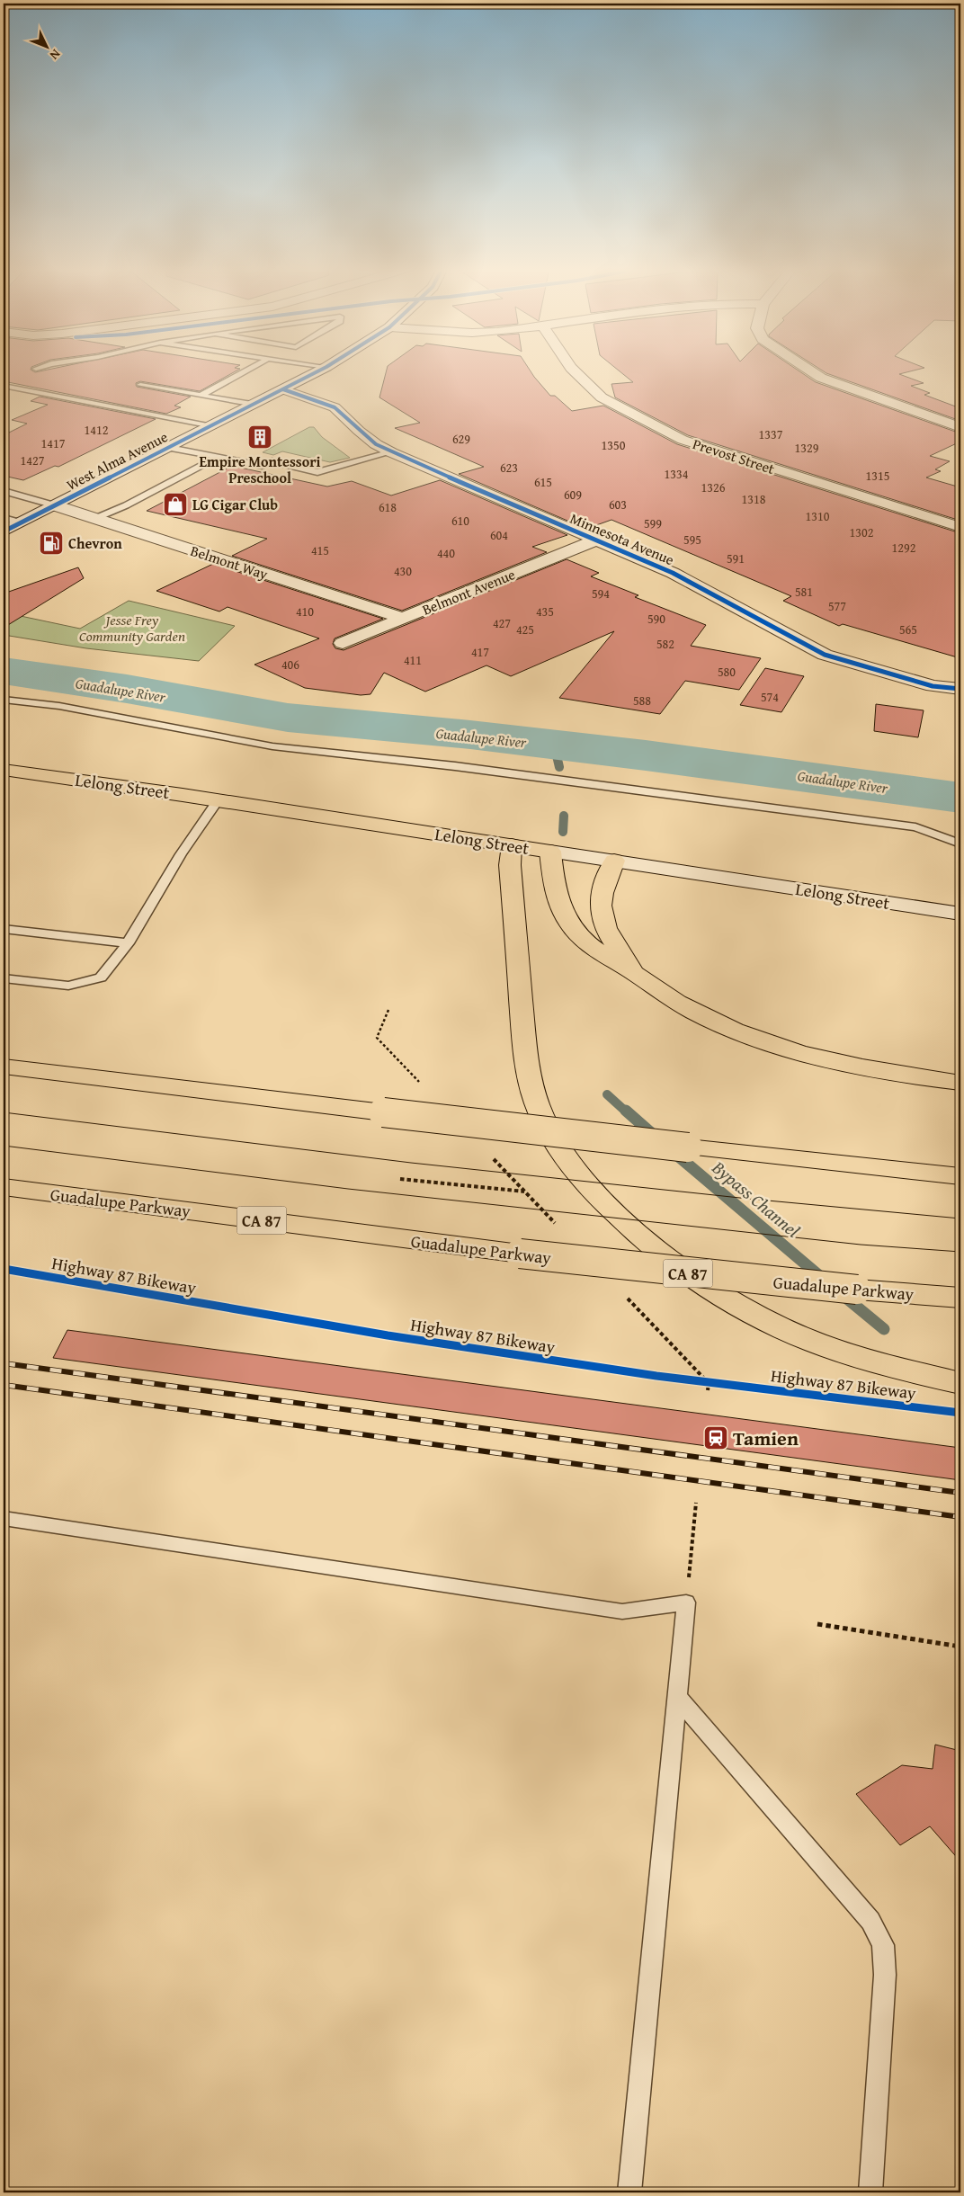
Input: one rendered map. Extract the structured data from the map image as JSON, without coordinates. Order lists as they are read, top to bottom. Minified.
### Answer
{"streets":{"main road":["Lelong Street","Guadalupe Parkway","CA 87"],"street":["Prevost Street","West Alma Avenue","Minnesota Avenue","Belmont Way","Belmont Avenue"],"cycle path":["Highway 87 Bikeway"]},"crossings":[["West Alma Avenue","Minnesota Avenue"],["West Alma Avenue","Belmont Way"],["Minnesota Avenue","Belmont Avenue"],["Belmont Way","Belmont Avenue"]],"water":["Guadalupe River","Bypass Channel"],"parks":["Jesse Frey Community Garden"],"places":{"building":["Empire Montessori Preschool"],"shop":["LG Cigar Club"],"fuel station":["Chevron"],"station":["Tamien"]},"house_numbers":["1412","1337","629","1417","1350","1329","1427","623","1334","1315","615","1326","609","1318","603","618","1310","610","599","1302","604","595","1292","415","440","591","430","581","594","577","410","435","590","427","425","565","582","417","411","406","580","574","588"],"north":"bottom right"}
